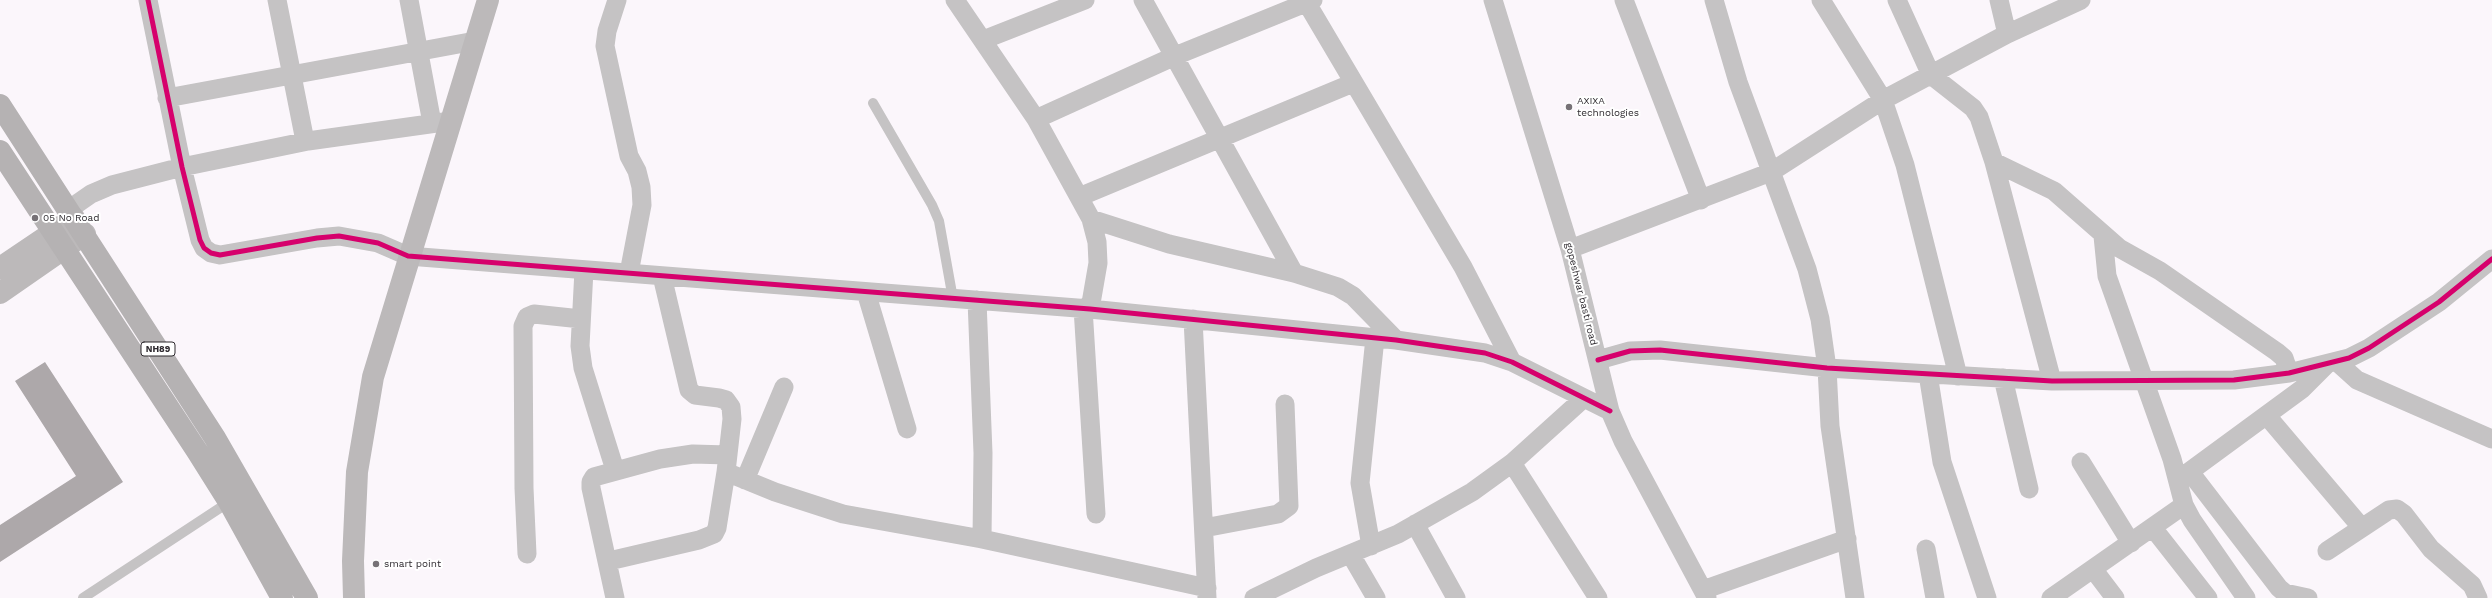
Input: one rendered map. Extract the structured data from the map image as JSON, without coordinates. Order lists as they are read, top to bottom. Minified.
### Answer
{"streets":{"main road":["NH89"],"street":["gopeshwar basti road"]},"places":["AXIXA technologies","05 No Road","smart point"]}
